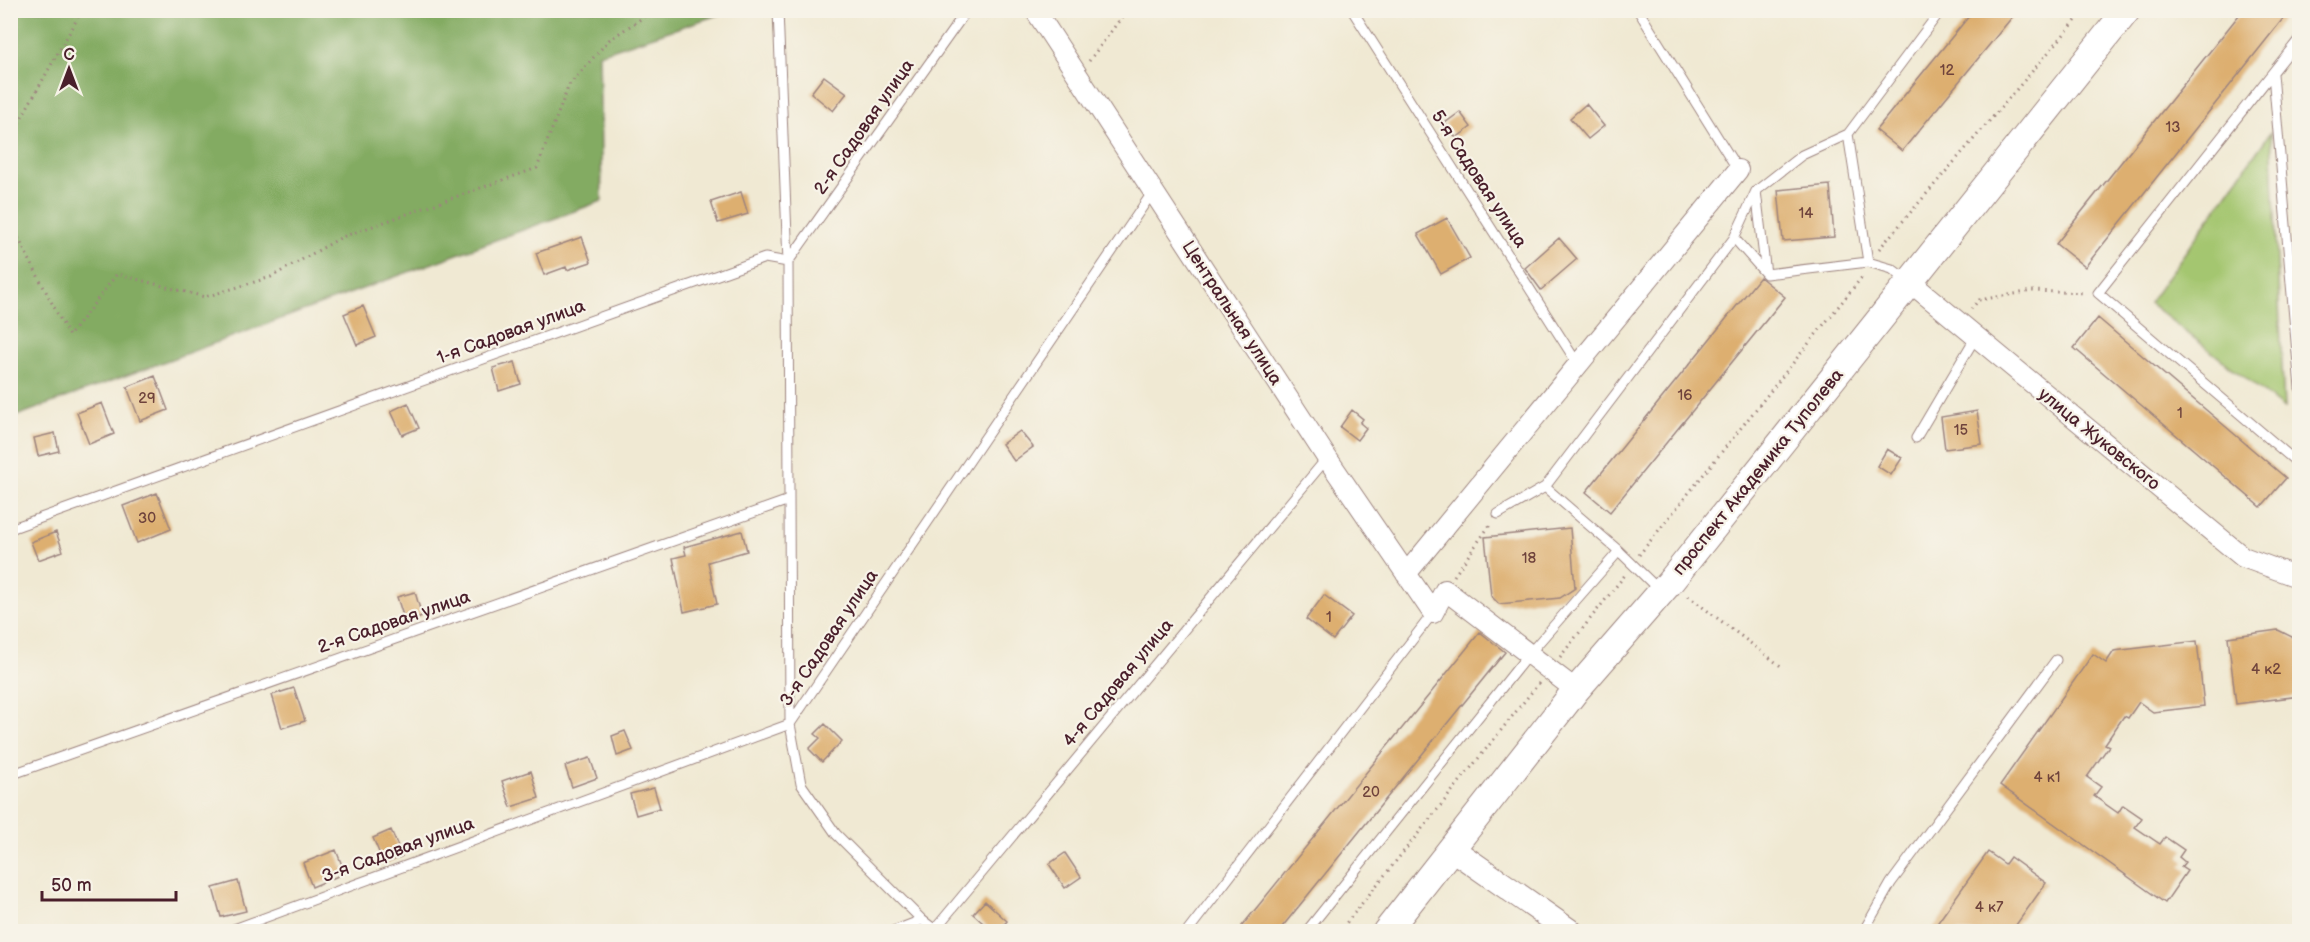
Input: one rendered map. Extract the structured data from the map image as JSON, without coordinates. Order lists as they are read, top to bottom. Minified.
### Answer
{"streets":{"main road":["проспект Академика Туполева"],"street":["Центральная улица","улица Жуковского"],"lane":["2-я Садовая улица","5-я Садовая улица","1-я Садовая улица","3-я Садовая улица","4-я Садовая улица"]},"crossings":[["2-я Садовая улица","1-я Садовая улица"],["Центральная улица","3-я Садовая улица"],["Центральная улица","4-я Садовая улица"],["улица Жуковского","проспект Академика Туполева"]],"house_numbers":["12","13","14","16","29","1","15","30","18","1","4 к2","4 к1","20","4 к7"],"scale_bar":"50 m","north":"top"}
